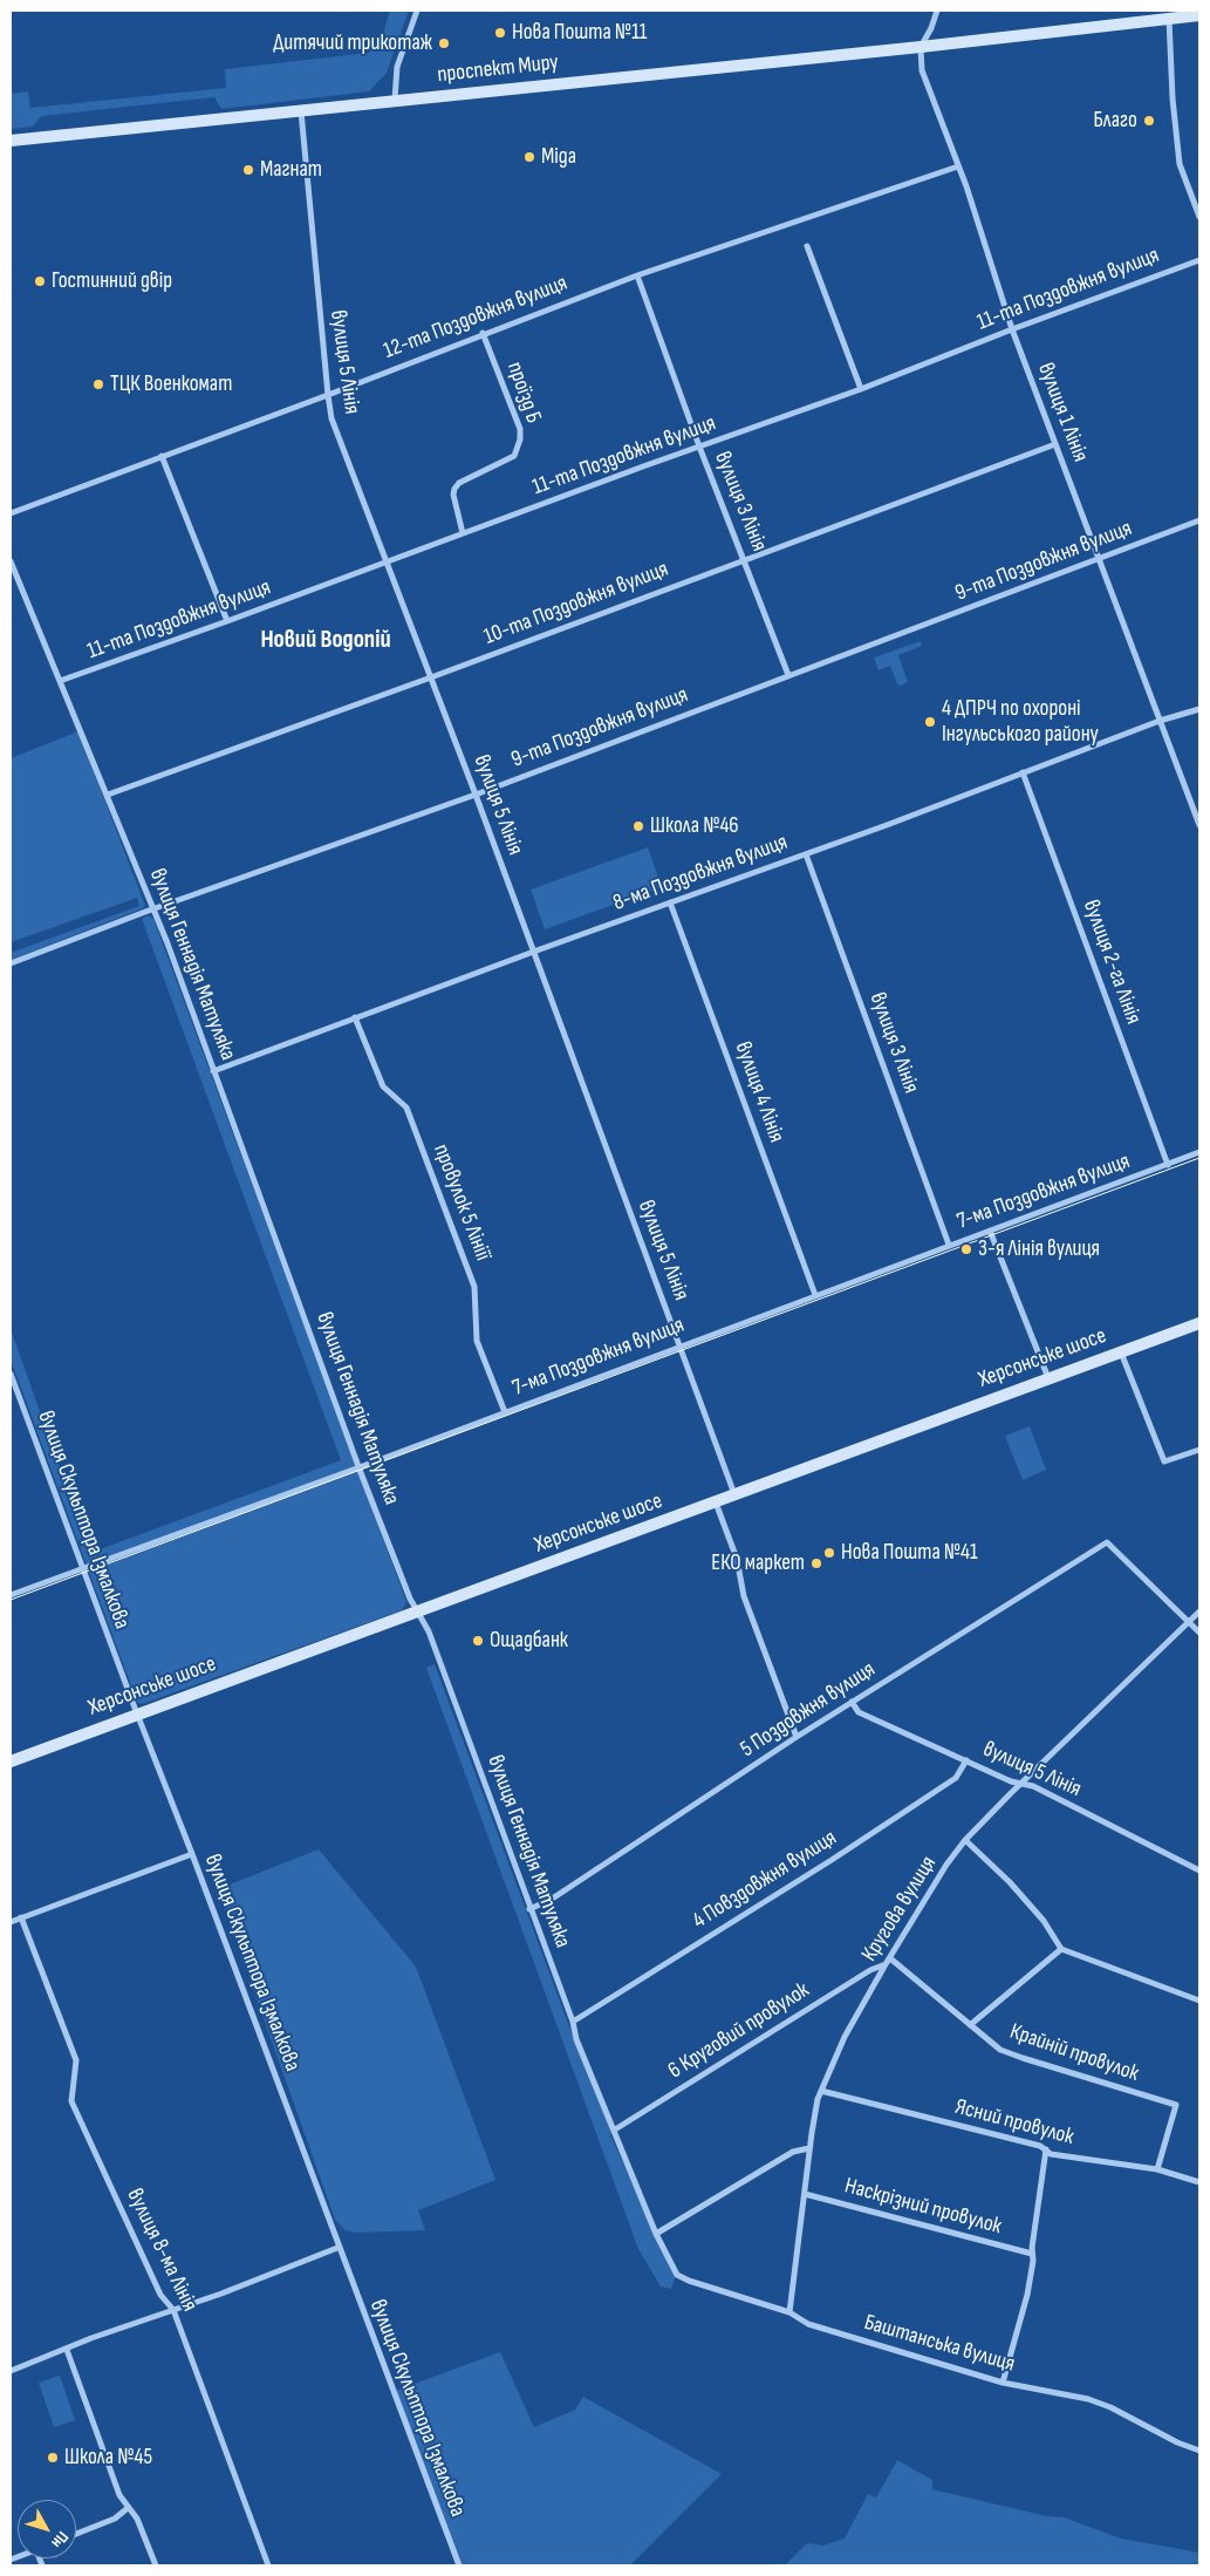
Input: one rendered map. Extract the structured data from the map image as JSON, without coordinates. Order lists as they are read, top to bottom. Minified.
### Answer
{"streets":{"main road":["проспект Миру","Херсонське шосе"],"street":["11-та Поздовжня вулиця","12-та Поздовжня вулиця","вулиця 5 Лінія","проїзд Б","вулиця 1 Лінія","вулиця 3 Лінія","9-та Поздовжня вулиця","10-та Поздовжня вулиця","8-ма Поздовжня вулиця","вулиця 2-га Лінія","вулиця Геннадія Матуляка","вулиця 4 Лінія","7-ма Поздовжня вулиця","провулок 5 Лініії","вулиця Скульптора Ізмалкова","5 Поздовжня вулиця","4 Повздовжня вулиця","Кругова вулиця","6 Круговий провулок","Крайній провулок","Ясний провулок","Наскрізний провулок","вулиця 8-ма Лінія","Баштанська вулиця"]},"crossings":[["проспект Миру","вулиця 5 Лінія"],["проспект Миру","вулиця 1 Лінія"],["11-та Поздовжня вулиця","вулиця 5 Лінія"],["11-та Поздовжня вулиця","проїзд Б"],["11-та Поздовжня вулиця","вулиця 1 Лінія"],["11-та Поздовжня вулиця","вулиця 3 Лінія"],["11-та Поздовжня вулиця","вулиця Геннадія Матуляка"],["12-та Поздовжня вулиця","вулиця 5 Лінія"],["12-та Поздовжня вулиця","проїзд Б"],["12-та Поздовжня вулиця","вулиця 1 Лінія"],["12-та Поздовжня вулиця","вулиця 3 Лінія"],["вулиця 5 Лінія","9-та Поздовжня вулиця"],["вулиця 5 Лінія","10-та Поздовжня вулиця"],["вулиця 5 Лінія","8-ма Поздовжня вулиця"],["вулиця 5 Лінія","7-ма Поздовжня вулиця"],["вулиця 5 Лінія","Херсонське шосе"],["вулиця 5 Лінія","5 Поздовжня вулиця"],["вулиця 5 Лінія","4 Повздовжня вулиця"],["вулиця 5 Лінія","Кругова вулиця"],["вулиця 1 Лінія","9-та Поздовжня вулиця"],["вулиця 1 Лінія","10-та Поздовжня вулиця"],["вулиця 1 Лінія","8-ма Поздовжня вулиця"],["вулиця 3 Лінія","9-та Поздовжня вулиця"],["вулиця 3 Лінія","10-та Поздовжня вулиця"],["вулиця 3 Лінія","8-ма Поздовжня вулиця"],["вулиця 3 Лінія","7-ма Поздовжня вулиця"],["9-та Поздовжня вулиця","вулиця Геннадія Матуляка"],["10-та Поздовжня вулиця","вулиця Геннадія Матуляка"],["8-ма Поздовжня вулиця","вулиця 2-га Лінія"],["8-ма Поздовжня вулиця","вулиця Геннадія Матуляка"],["8-ма Поздовжня вулиця","вулиця 4 Лінія"],["8-ма Поздовжня вулиця","провулок 5 Лініії"],["вулиця 2-га Лінія","7-ма Поздовжня вулиця"],["вулиця Геннадія Матуляка","7-ма Поздовжня вулиця"],["вулиця Геннадія Матуляка","Херсонське шосе"],["вулиця Геннадія Матуляка","5 Поздовжня вулиця"],["вулиця Геннадія Матуляка","4 Повздовжня вулиця"],["вулиця Геннадія Матуляка","6 Круговий провулок"],["вулиця Геннадія Матуляка","Баштанська вулиця"],["вулиця 4 Лінія","7-ма Поздовжня вулиця"],["7-ма Поздовжня вулиця","провулок 5 Лініії"],["7-ма Поздовжня вулиця","вулиця Скульптора Ізмалкова"],["Херсонське шосе","вулиця Скульптора Ізмалкова"],["5 Поздовжня вулиця","Кругова вулиця"],["Кругова вулиця","6 Круговий провулок"],["Кругова вулиця","Крайній провулок"],["Кругова вулиця","Ясний провулок"],["Кругова вулиця","Наскрізний провулок"],["Кругова вулиця","Баштанська вулиця"],["Крайній провулок","Ясний провулок"],["Ясний провулок","Наскрізний провулок"],["Наскрізний провулок","Баштанська вулиця"]],"districts":["Новий Водопій"],"places":["Нова Пошта №11","Дитячий трикотаж","Благо","Міда","Магнат","Гостинний двір","ТЦК Военкомат","4 ДПРЧ по охороні Інгульського району","Школа №46","3-я Лінія вулиця","Нова Пошта №41","ЕКО маркет","Ощадбанк","Школа №45"],"north":"bottom right"}
